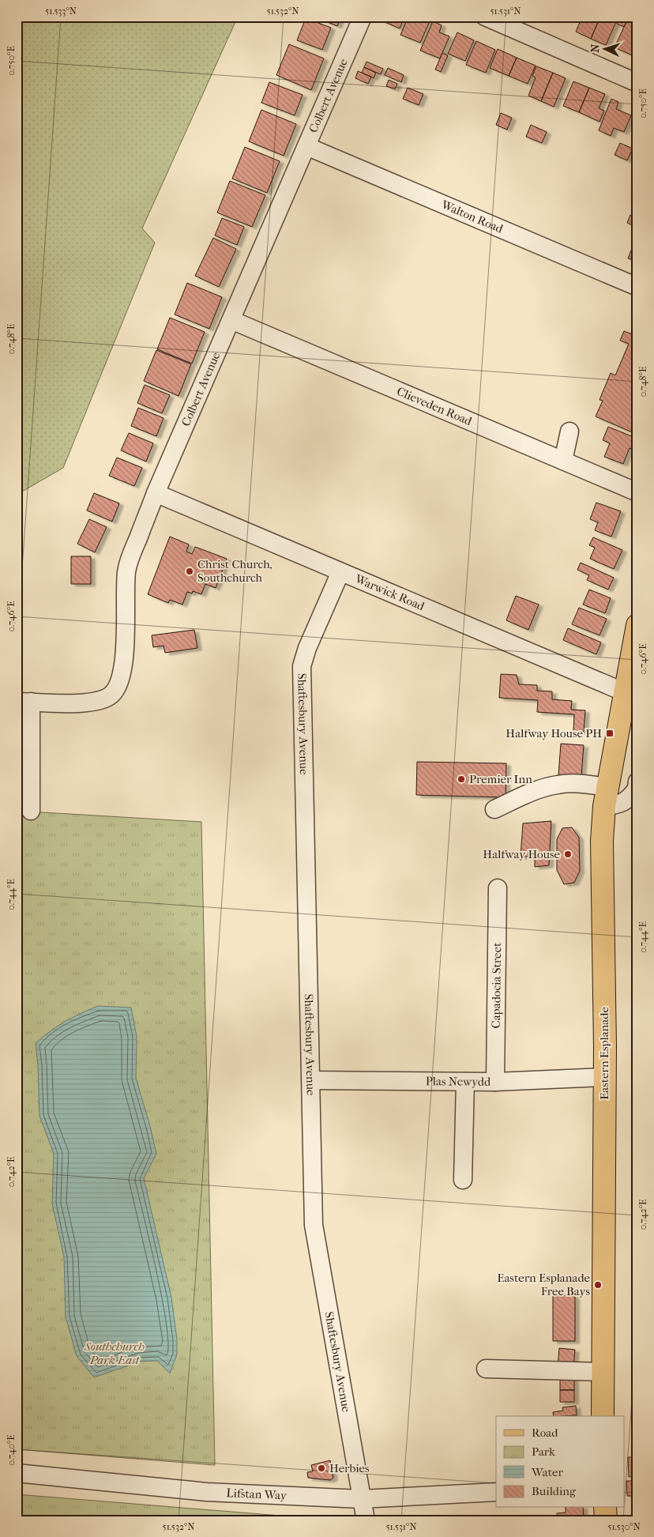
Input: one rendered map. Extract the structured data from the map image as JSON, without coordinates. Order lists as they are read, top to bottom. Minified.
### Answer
{"streets":{"main road":["Eastern Esplanade"],"street":["Colbert Avenue","Walton Road","Clieveden Road","Warwick Road","Shaftesbury Avenue","Capadocia Street","Plas Newydd","Lifstan Way"]},"crossings":[["Colbert Avenue","Walton Road"],["Colbert Avenue","Clieveden Road"],["Colbert Avenue","Warwick Road"],["Warwick Road","Shaftesbury Avenue"],["Warwick Road","Eastern Esplanade"],["Shaftesbury Avenue","Plas Newydd"],["Shaftesbury Avenue","Lifstan Way"],["Capadocia Street","Plas Newydd"],["Eastern Esplanade","Plas Newydd"]],"parks":["Southchurch Park East"],"places":{"other":["Christ Church, Southchurch","Premier Inn","Halfway House","Eastern Esplanade Free Bays","Herbies"],"transit":["Halfway House PH"]},"legend":["Road","Park","Water","Building"],"north":"left","coordinates":["51.533°N","51.532°N","51.531°N","0.750°E","0.748°E","0.746°E","0.744°E","0.742°E","0.740°E","51.530°N"]}
